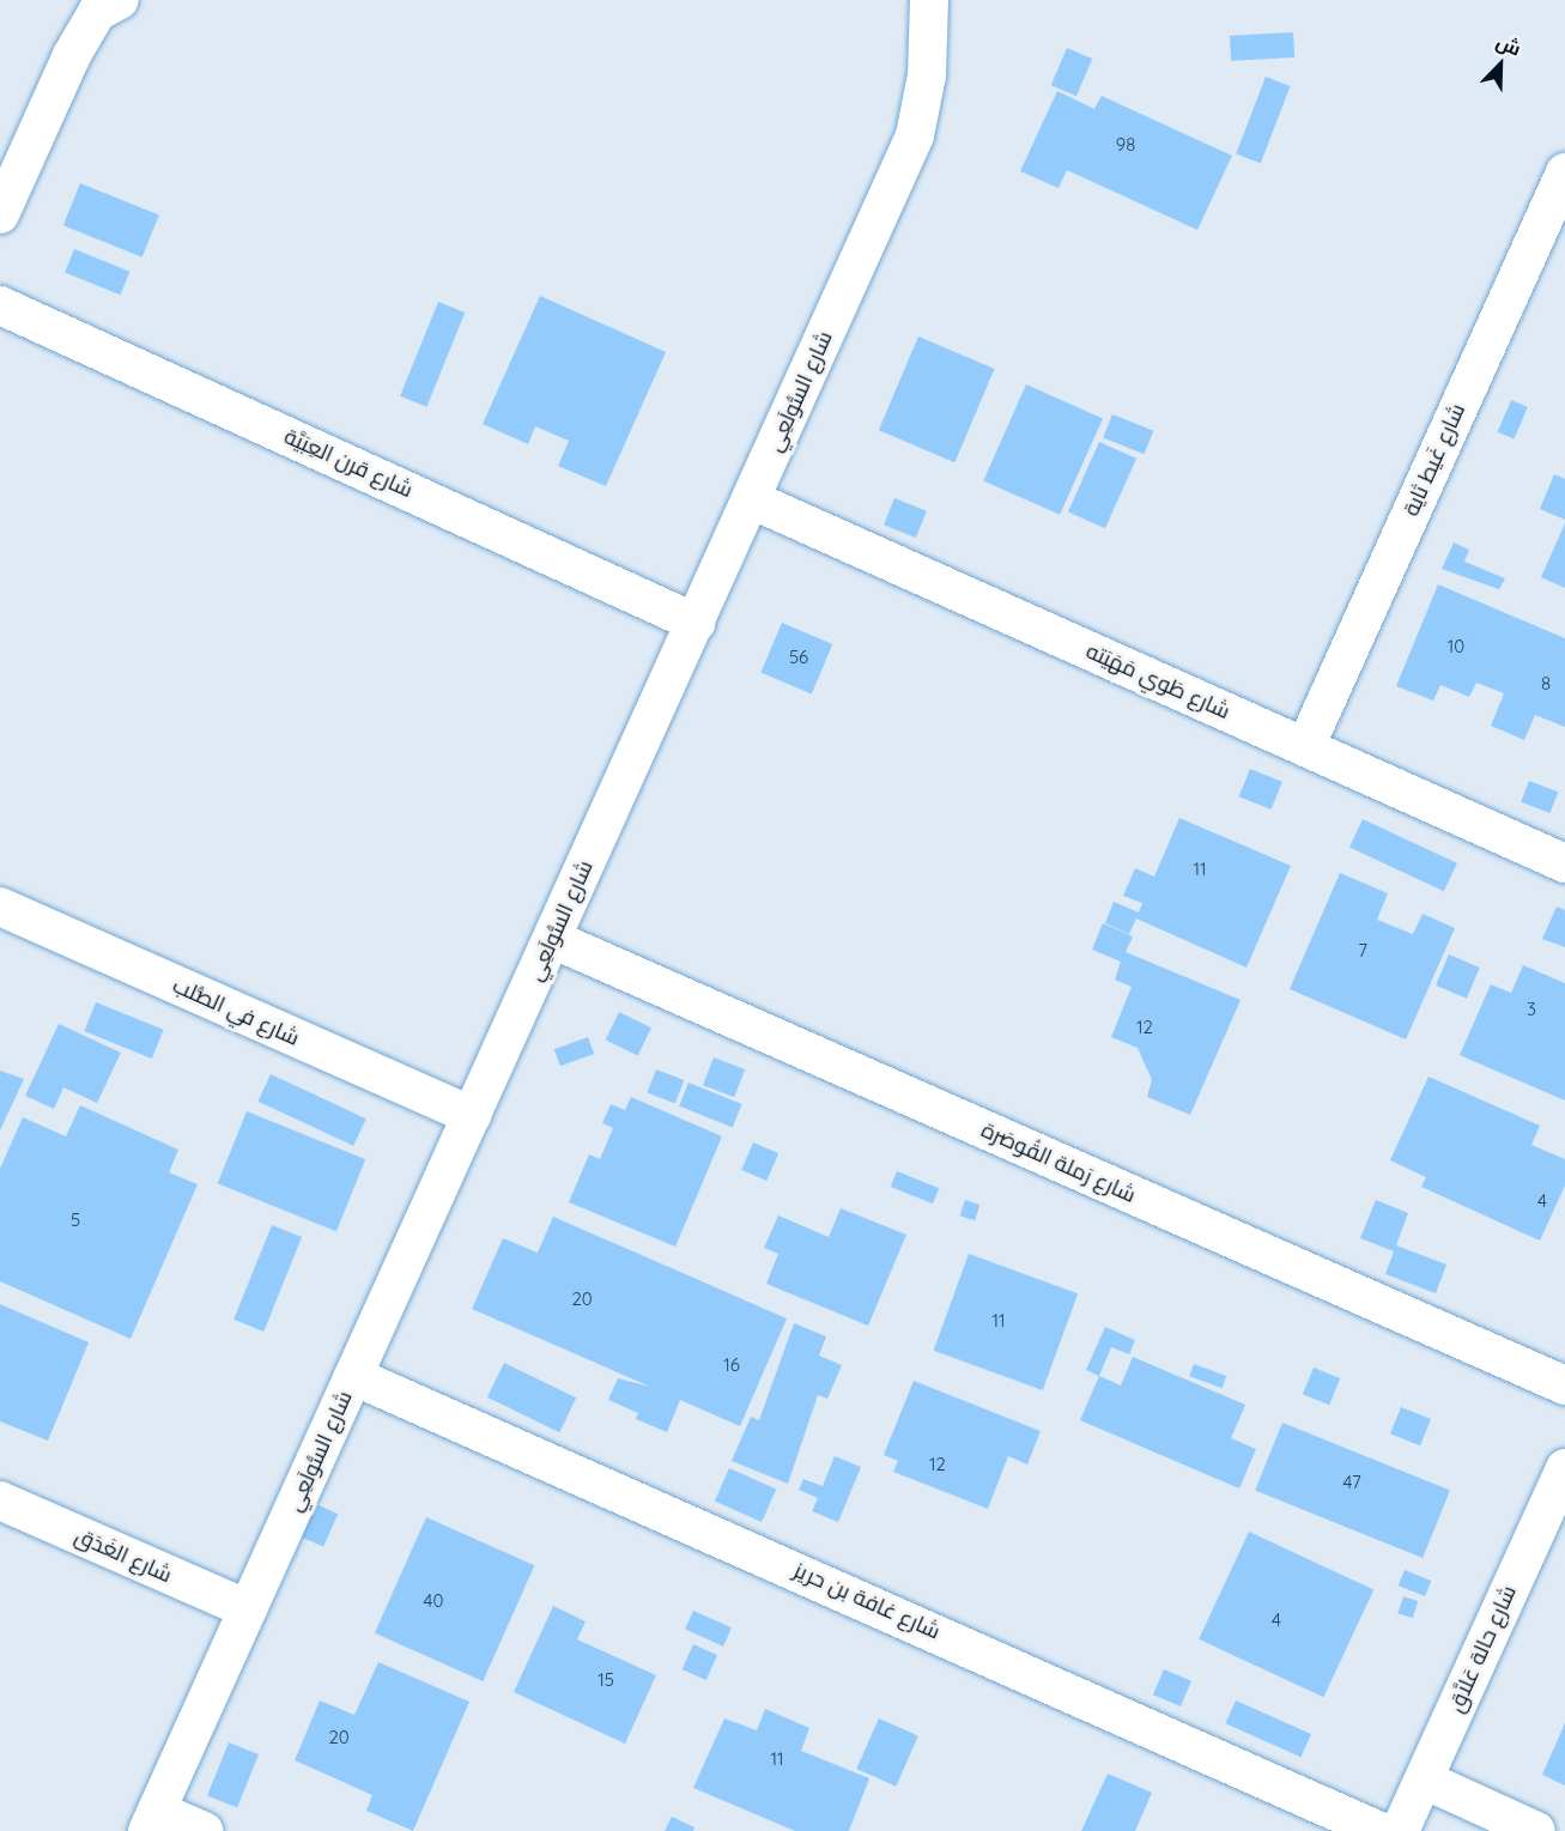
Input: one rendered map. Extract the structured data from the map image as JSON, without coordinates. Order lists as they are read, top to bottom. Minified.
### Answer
{"streets":{"street":["شارع السُّولَعِي","شارع غَيط ثاية","شارع قرن العِبَيَّة","شارع طَوي مَهَيَته","شارع في الصُّلب","شارع رَملة القُوصَرة","شارع الغَدَق","شارع غافة بن حريز","شارع حالة عَلاَّق"]},"crossings":[["شارع السُّولَعِي","شارع قرن العِبَيَّة"],["شارع السُّولَعِي","شارع طَوي مَهَيَته"],["شارع السُّولَعِي","شارع في الصُّلب"],["شارع السُّولَعِي","شارع رَملة القُوصَرة"],["شارع السُّولَعِي","شارع الغَدَق"],["شارع السُّولَعِي","شارع غافة بن حريز"],["شارع غَيط ثاية","شارع طَوي مَهَيَته"]],"house_numbers":["98","10","56","8","11","7","3","12","4","5","20","11","16","12","47","40","4","15","20","11"],"north":"top right"}
